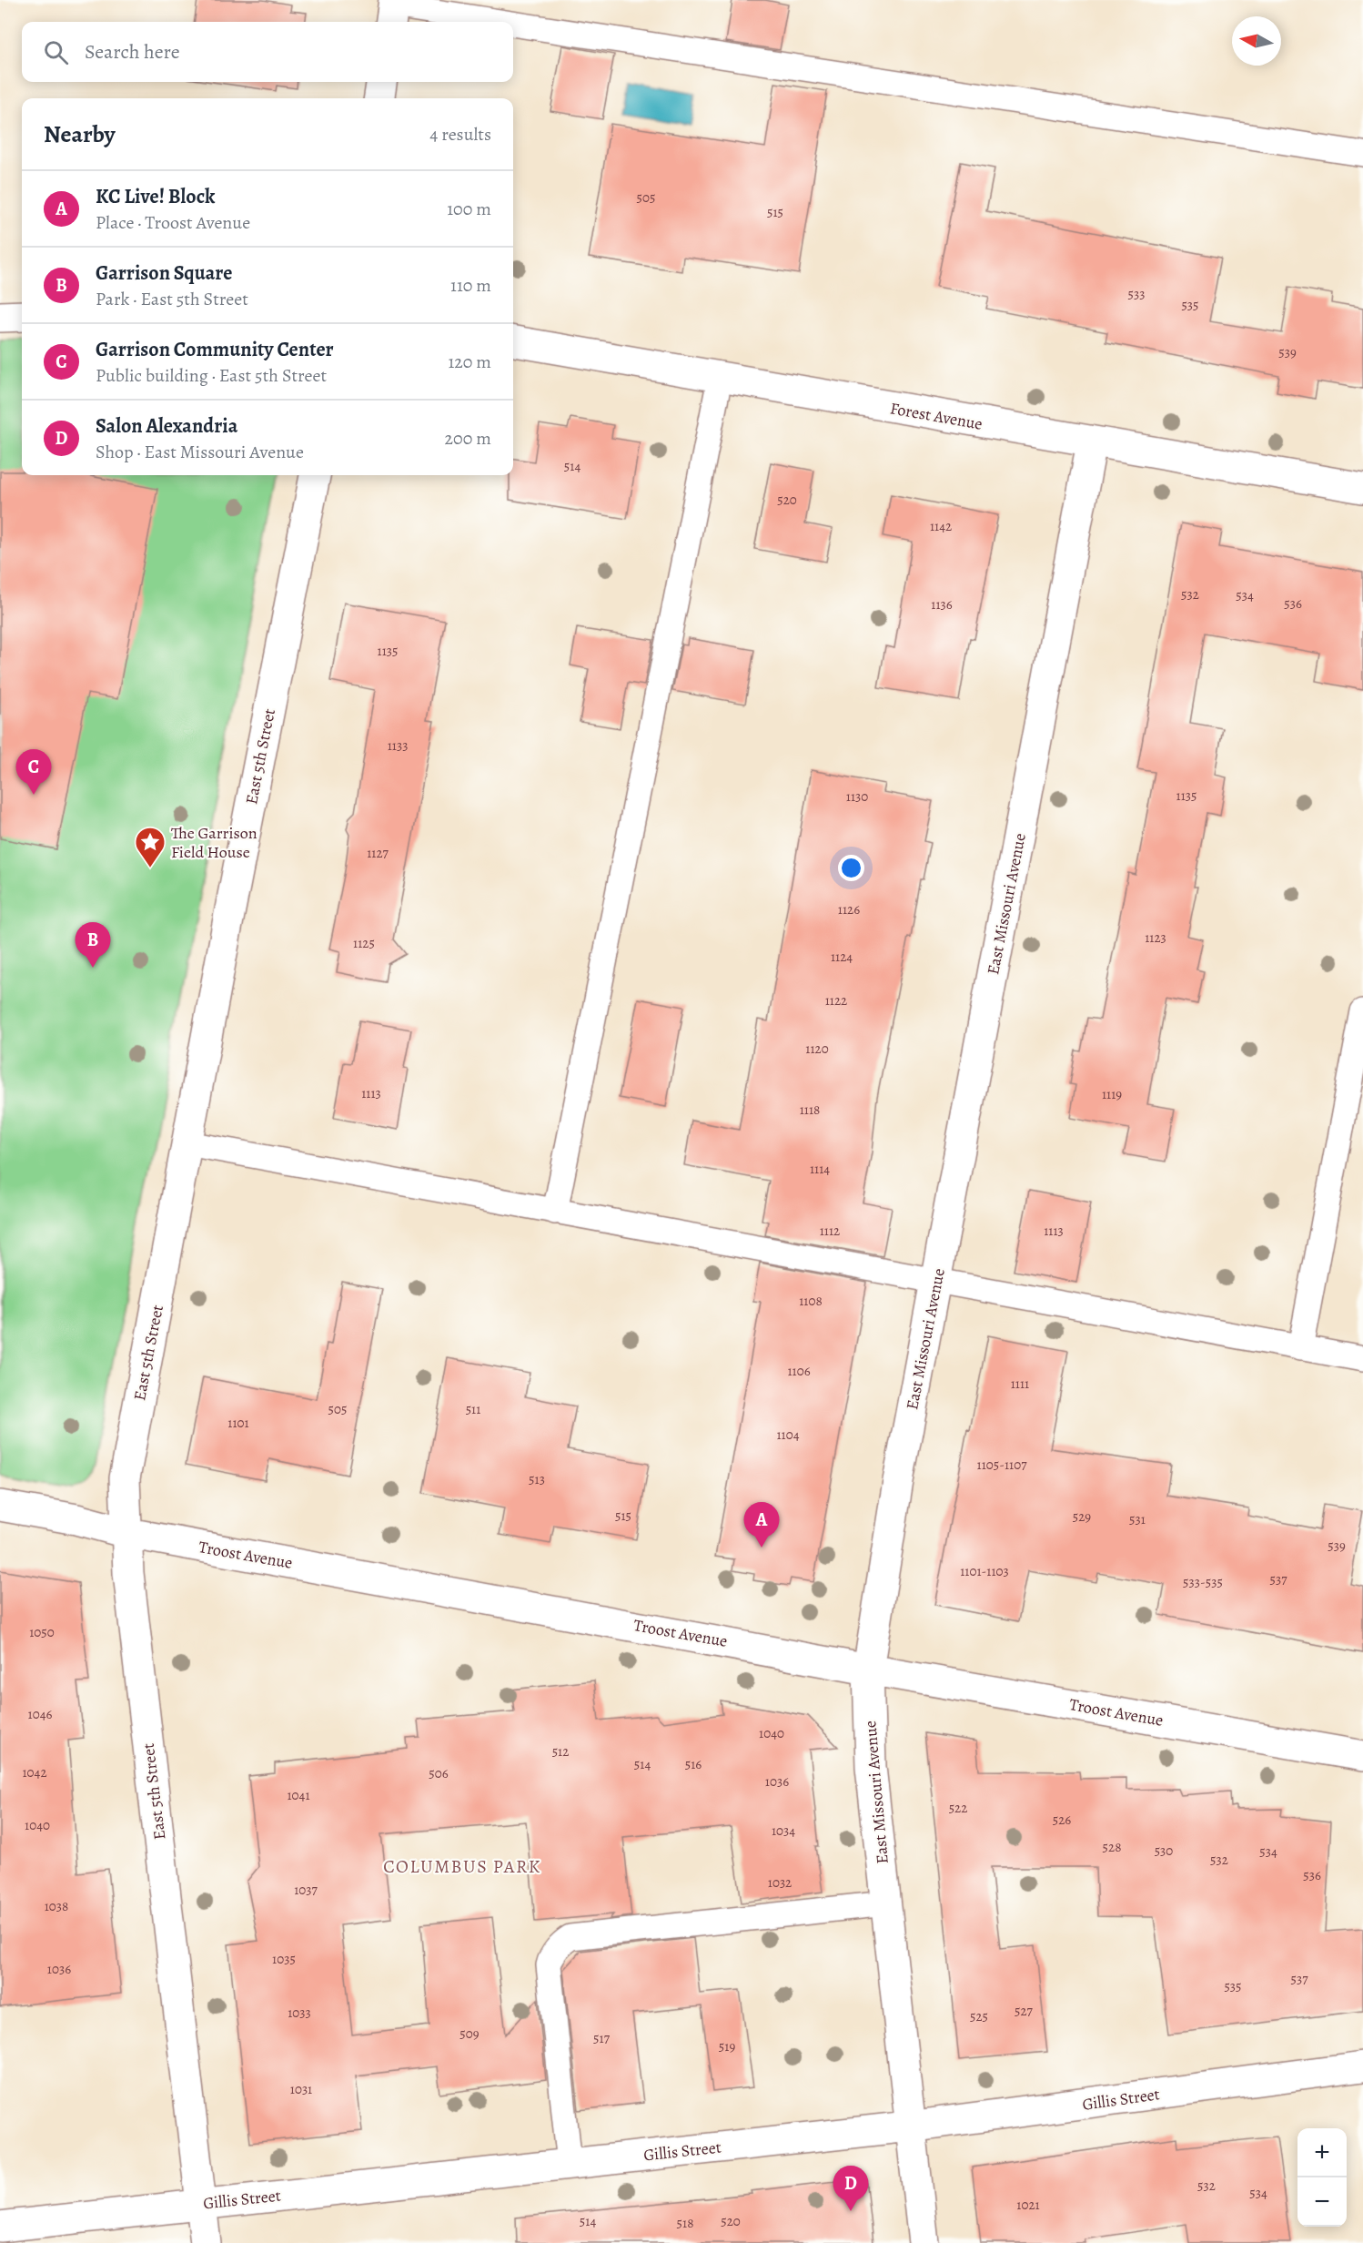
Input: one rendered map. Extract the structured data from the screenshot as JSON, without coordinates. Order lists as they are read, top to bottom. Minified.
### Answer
{"streets":{"street":["Forest Avenue","East 5th Street","East Missouri Avenue","Troost Avenue","Gillis Street"]},"crossings":[["Forest Avenue","East Missouri Avenue"],["East 5th Street","Troost Avenue"],["East 5th Street","Gillis Street"],["East Missouri Avenue","Troost Avenue"],["East Missouri Avenue","Gillis Street"]],"districts":["COLUMBUS PARK"],"places":{"place":["The Garrison Field House"]},"house_numbers":["505","515","533","535","539","514","520","1142","532","534","536","1136","1135","1133","1135","1130","1127","1126","1123","1125","1124","1122","1120","1113","1119","1118","1114","1112","1113","1108","1106","1111","505","511","1101","1104","1105-1107","513","515","529","531","539","1101-1103","537","533-535","1050","1046","1040","512","514","516","1042","506","1036","1041","522","526","1040","1034","528","530","534","532","536","1032","1037","1038","1035","1036","537","535","527","1033","525","509","517","519","1031","532","534","1021","514","520","518"],"north":"left","page":{"search":"Search here","heading":["Nearby","4 results"],"list":[{"mark":"A","name":"KC Live! Block","note":"Place · Troost Avenue","value":"100 m"},{"mark":"B","name":"Garrison Square","note":"Park · East 5th Street","value":"110 m"},{"mark":"C","name":"Garrison Community Center","note":"Public building · East 5th Street","value":"120 m"},{"mark":"D","name":"Salon Alexandria","note":"Shop · East Missouri Avenue","value":"200 m"}],"pins":["C","B","A","D"],"map_buttons":["+","−"]}}
